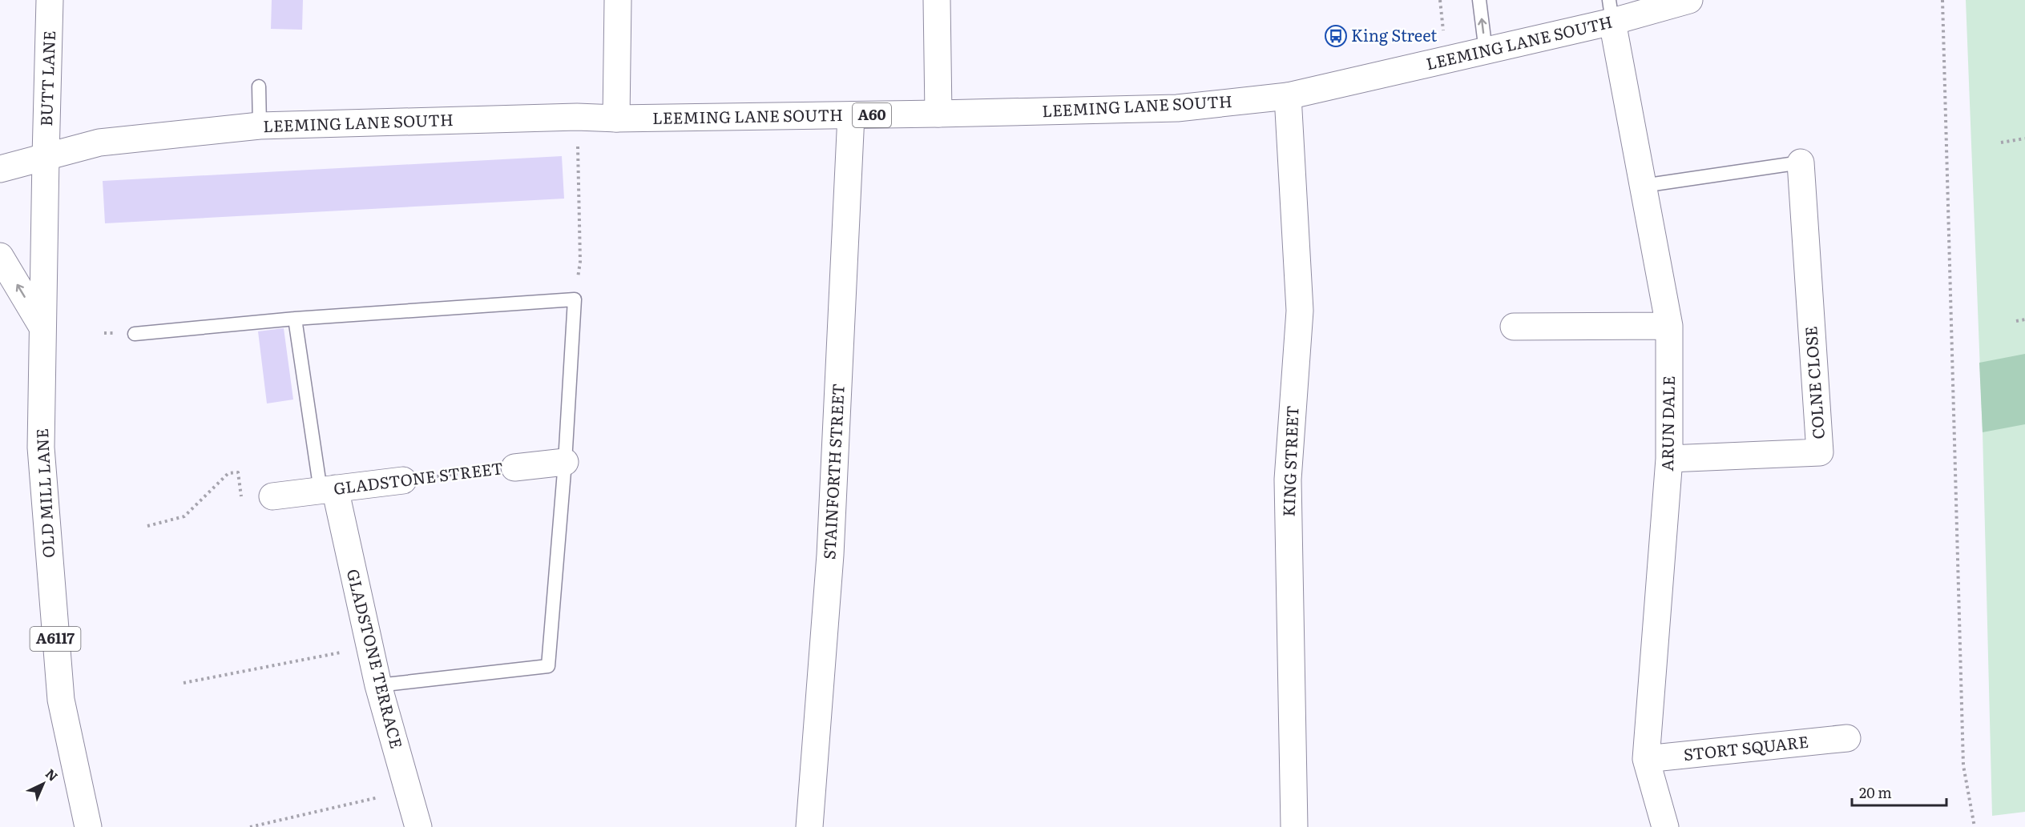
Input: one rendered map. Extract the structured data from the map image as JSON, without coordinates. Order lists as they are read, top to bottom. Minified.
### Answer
{"streets":{"main road":["LEEMING LANE SOUTH","BUTT LANE","A60","COLNE CLOSE","ARUN DALE","KING STREET","STAINFORTH STREET","GLADSTONE STREET","OLD MILL LANE","A6117","GLADSTONE TERRACE","STORT SQUARE"]},"crossings":[["LEEMING LANE SOUTH","BUTT LANE"],["LEEMING LANE SOUTH","ARUN DALE"],["LEEMING LANE SOUTH","KING STREET"],["LEEMING LANE SOUTH","STAINFORTH STREET"],["LEEMING LANE SOUTH","OLD MILL LANE"],["BUTT LANE","OLD MILL LANE"],["COLNE CLOSE","ARUN DALE"],["ARUN DALE","STORT SQUARE"],["GLADSTONE STREET","GLADSTONE TERRACE"]],"places":{"bus stop":["King Street"]},"scale_bar":"20 m","north":"top right"}
